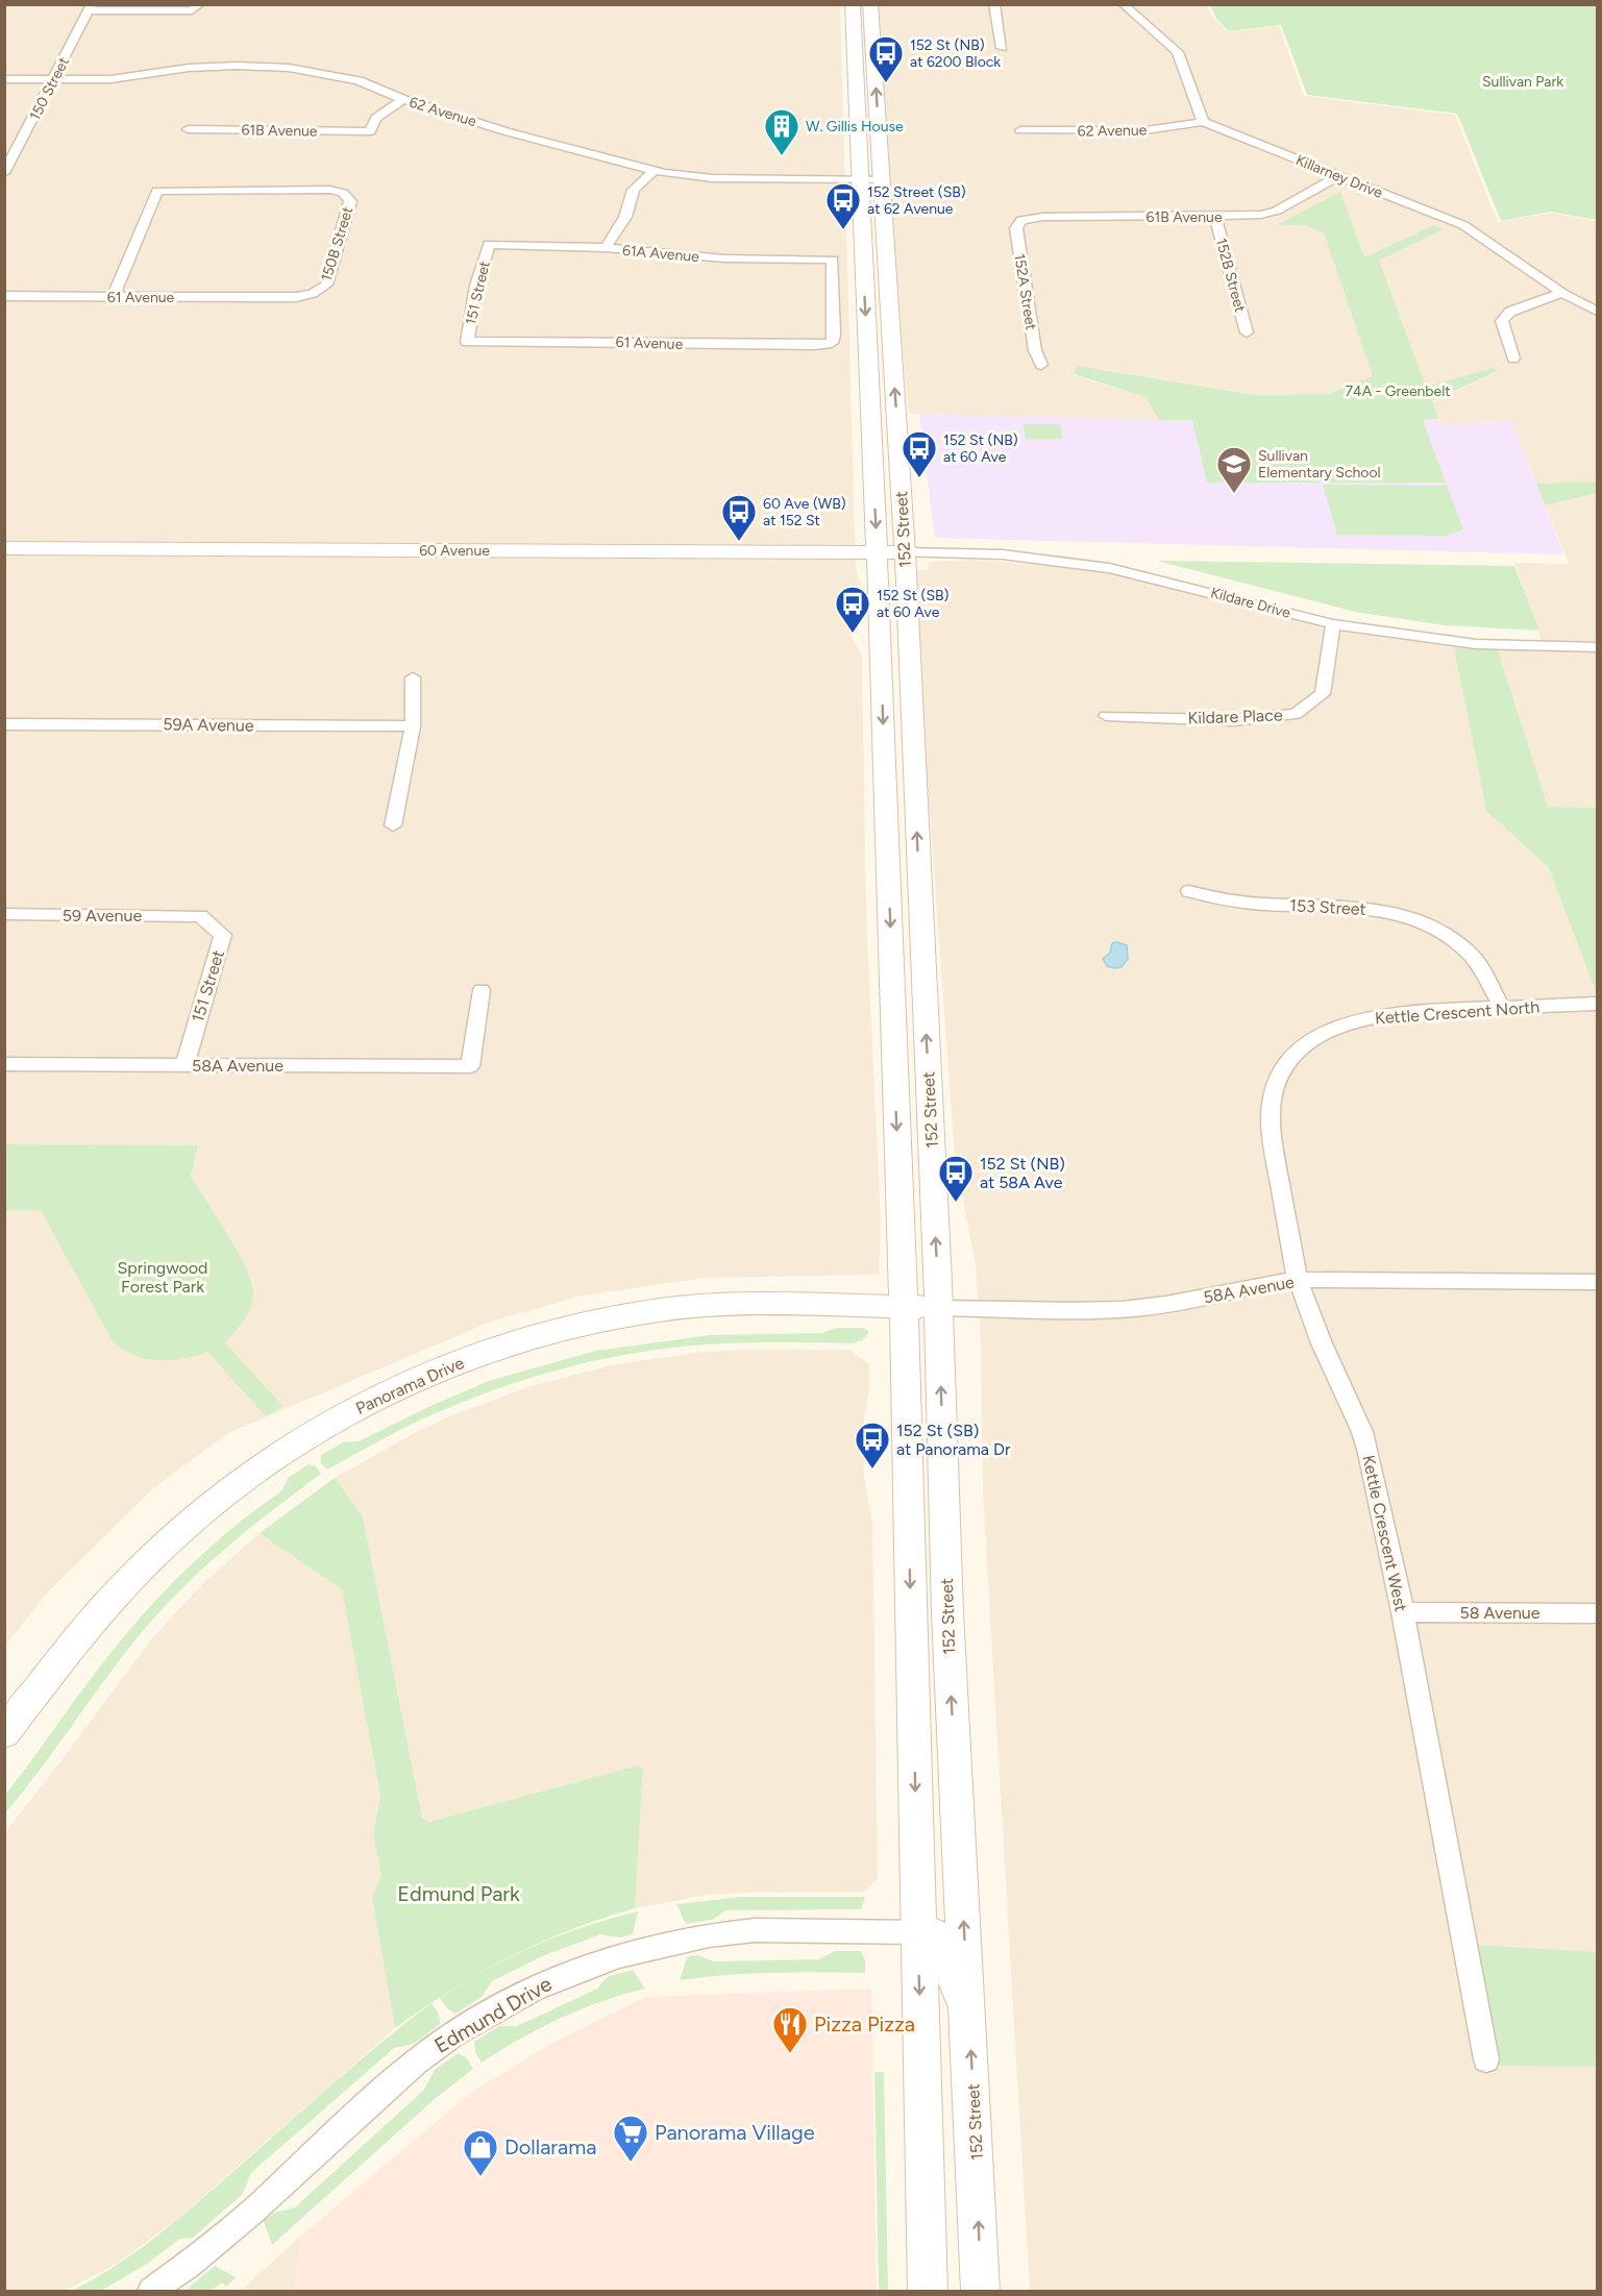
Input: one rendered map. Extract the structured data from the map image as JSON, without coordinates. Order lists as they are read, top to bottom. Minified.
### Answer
{"streets":{"main road":["152 Street","60 Avenue","Panorama Drive"],"street":["150 Street","62 Avenue","61B Avenue","Killarney Drive","150B Street","61A Avenue","152B Street","152A Street","151 Street","61 Avenue","Kildare Drive","Kildare Place","59A Avenue","153 Street","59 Avenue","Kettle Crescent North","58A Avenue","Kettle Crescent West","58 Avenue","Edmund Drive"]},"crossings":[["150 Street","62 Avenue"],["62 Avenue","61B Avenue"],["62 Avenue","Killarney Drive"],["62 Avenue","152 Street"],["61B Avenue","Killarney Drive"],["61B Avenue","152B Street"],["61B Avenue","152A Street"],["150B Street","61 Avenue"],["61A Avenue","151 Street"],["61A Avenue","61 Avenue"],["151 Street","61 Avenue"],["151 Street","59 Avenue"],["151 Street","58A Avenue"],["152 Street","60 Avenue"],["152 Street","Kildare Drive"],["152 Street","58A Avenue"],["152 Street","Panorama Drive"],["152 Street","Edmund Drive"],["60 Avenue","Kildare Drive"],["Kildare Drive","Kildare Place"],["153 Street","Kettle Crescent North"],["Kettle Crescent North","Kettle Crescent West"],["58A Avenue","Panorama Drive"],["58A Avenue","Kettle Crescent West"],["Kettle Crescent West","58 Avenue"]],"parks":["Sullivan Park","74A - Greenbelt","Springwood Forest Park","Edmund Park"],"places":{"bus stop":["152 St (NB) at 6200 Block","152 Street (SB) at 62 Avenue","152 St (NB) at 60 Ave","60 Ave (WB) at 152 St","152 St (SB) at 60 Ave","152 St (NB) at 58A Ave","152 St (SB) at Panorama Dr"],"building":["W. Gillis House"],"school or university":["Sullivan Elementary School"],"restaurant":["Pizza Pizza"],"supermarket":["Panorama Village"],"shop":["Dollarama"]}}
